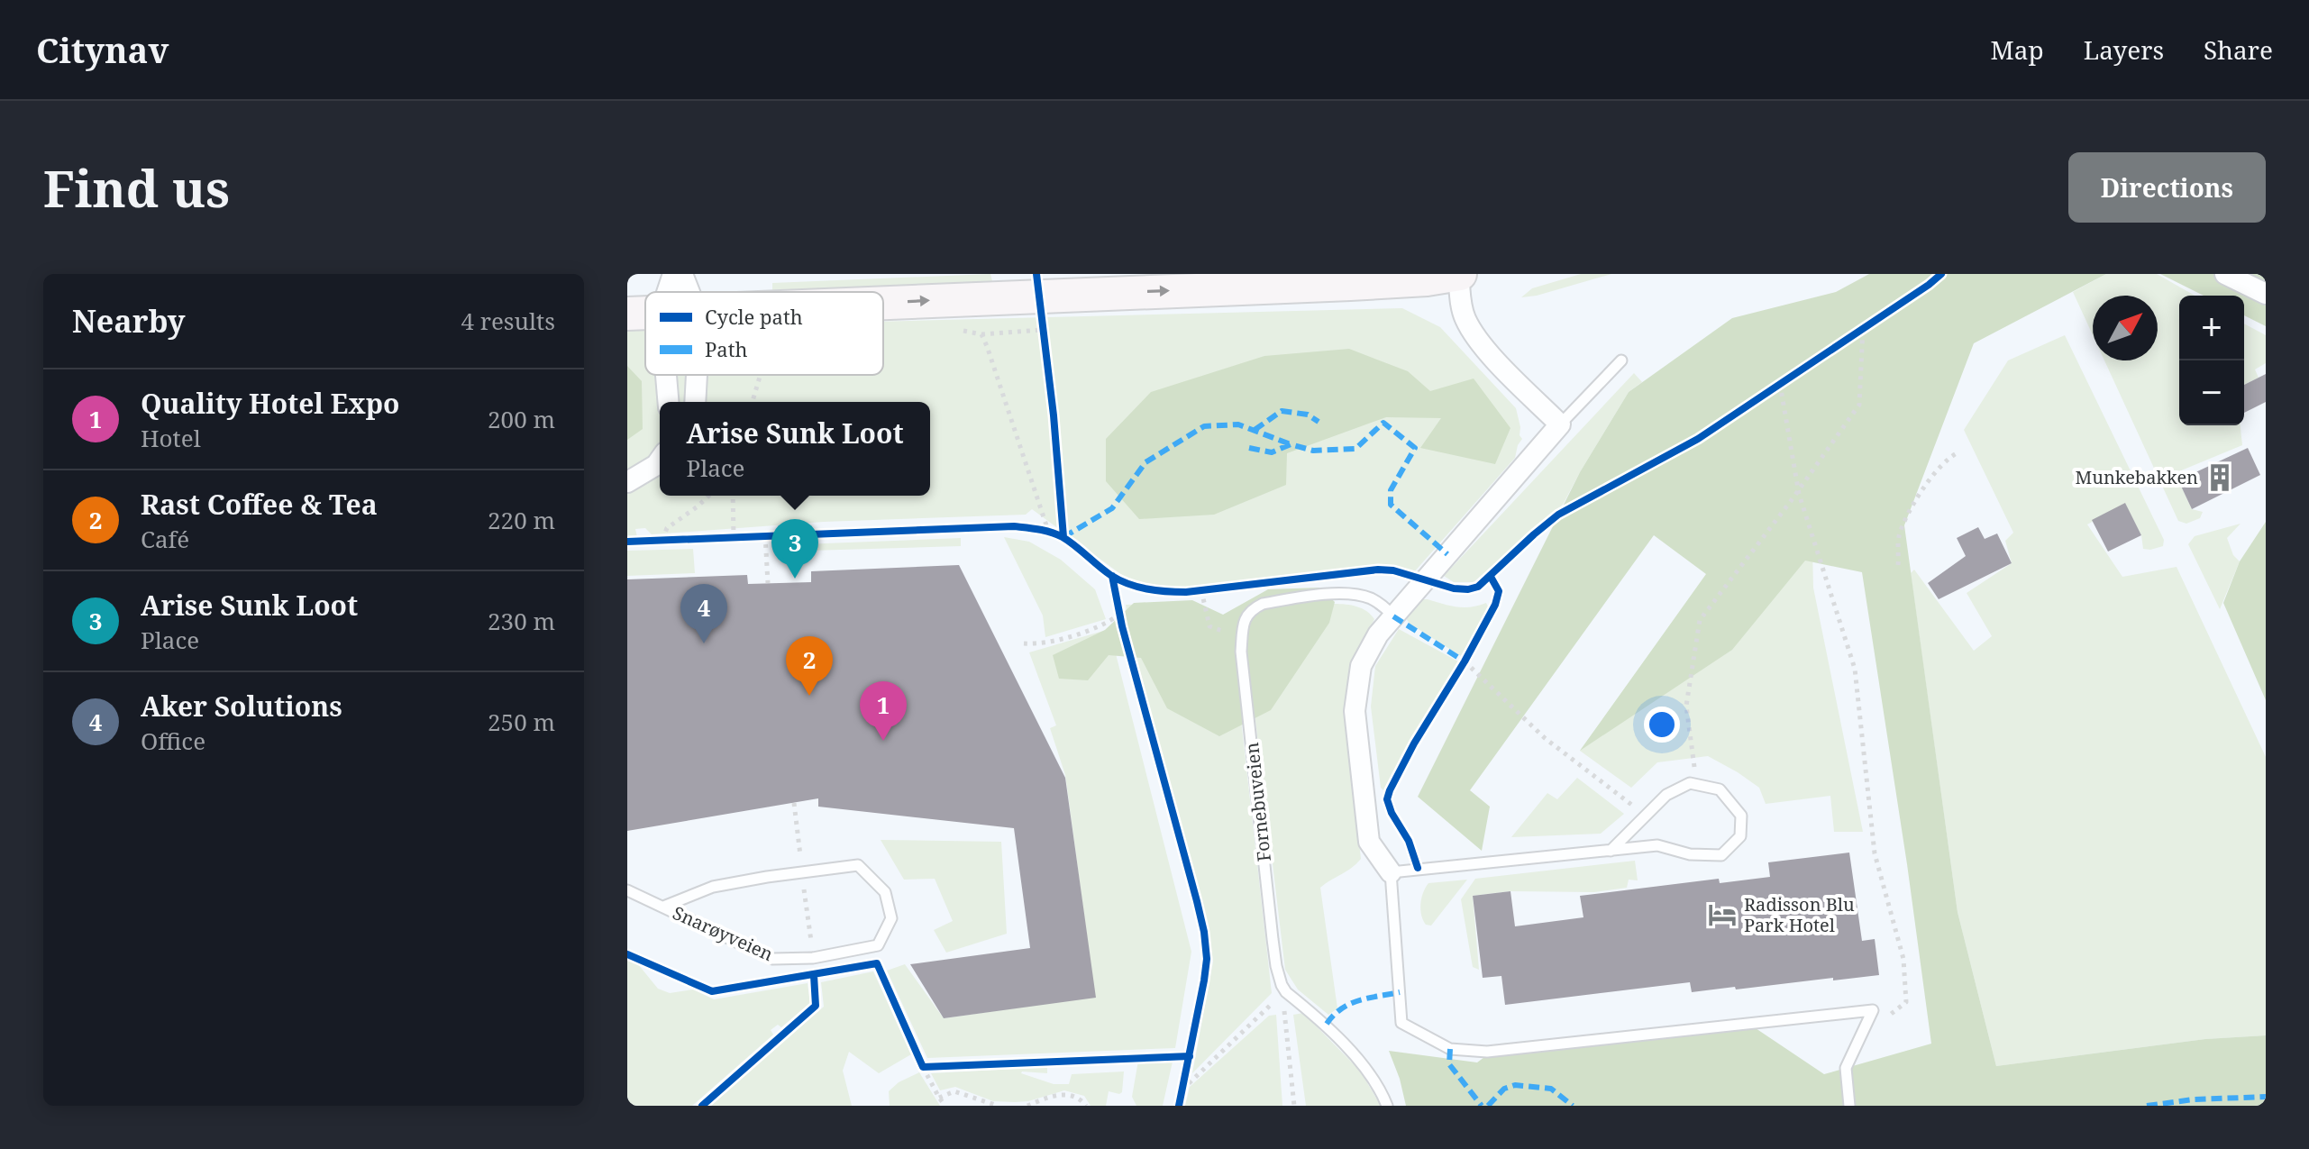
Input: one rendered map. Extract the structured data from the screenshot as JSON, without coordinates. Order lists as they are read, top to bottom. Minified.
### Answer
{"streets":{"lane":["Fornebuveien","Snarøyveien"]},"places":{"building":["Munkebakken"],"hotel":["Radisson Blu Park Hotel"]},"legend":["Cycle path","Path"],"north":"top right","page":{"header":"Citynav","nav":["Map","Layers","Share"],"buttons":"Directions","title":"Find us","heading":["Nearby","4 results"],"map_buttons":["+","−"],"list":[{"mark":"1","name":"Quality Hotel Expo","note":"Hotel","value":"200 m"},{"mark":"2","name":"Rast Coffee & Tea","note":"Café","value":"220 m"},{"mark":"3","name":"Arise Sunk Loot","note":"Place","value":"230 m"},{"mark":"4","name":"Aker Solutions","note":"Office","value":"250 m"}],"popup":["Arise Sunk Loot","Place"],"pins":["3","4","2","1"]}}
